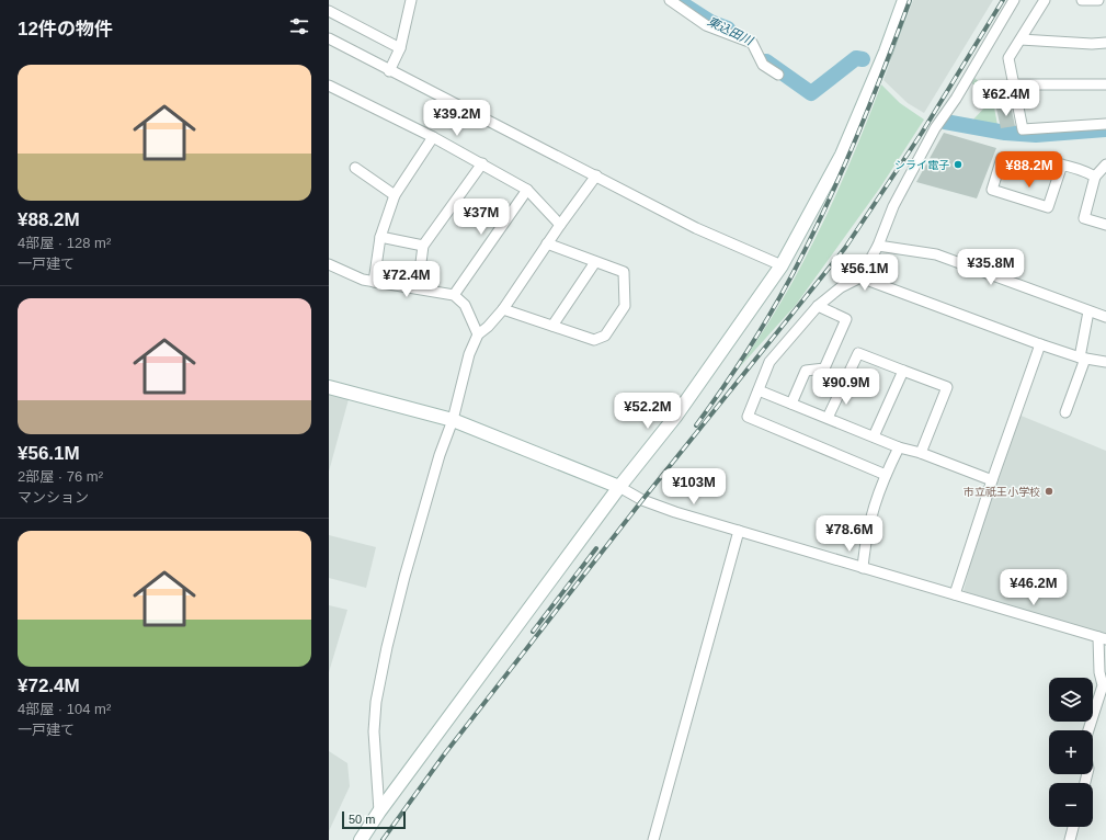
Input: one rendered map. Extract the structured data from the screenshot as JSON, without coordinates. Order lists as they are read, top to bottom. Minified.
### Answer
{"water":["東込田川"],"places":["シライ電子","市立祇王小学校"],"scale_bar":"50 m","page":{"heading":"12件の物件","list":[{"name":"¥88.2M","note":"4部屋 · 128 m² · 一戸建て"},{"name":"¥56.1M","note":"2部屋 · 76 m² · マンション"},{"name":"¥72.4M","note":"4部屋 · 104 m² · 一戸建て"}],"price":["¥62.4M","¥39.2M","¥88.2M","¥37M","¥35.8M","¥56.1M","¥72.4M","¥90.9M","¥52.2M","¥103M","¥78.6M","¥46.2M"],"map_buttons":["+","−"],"scale":"50 m"}}
